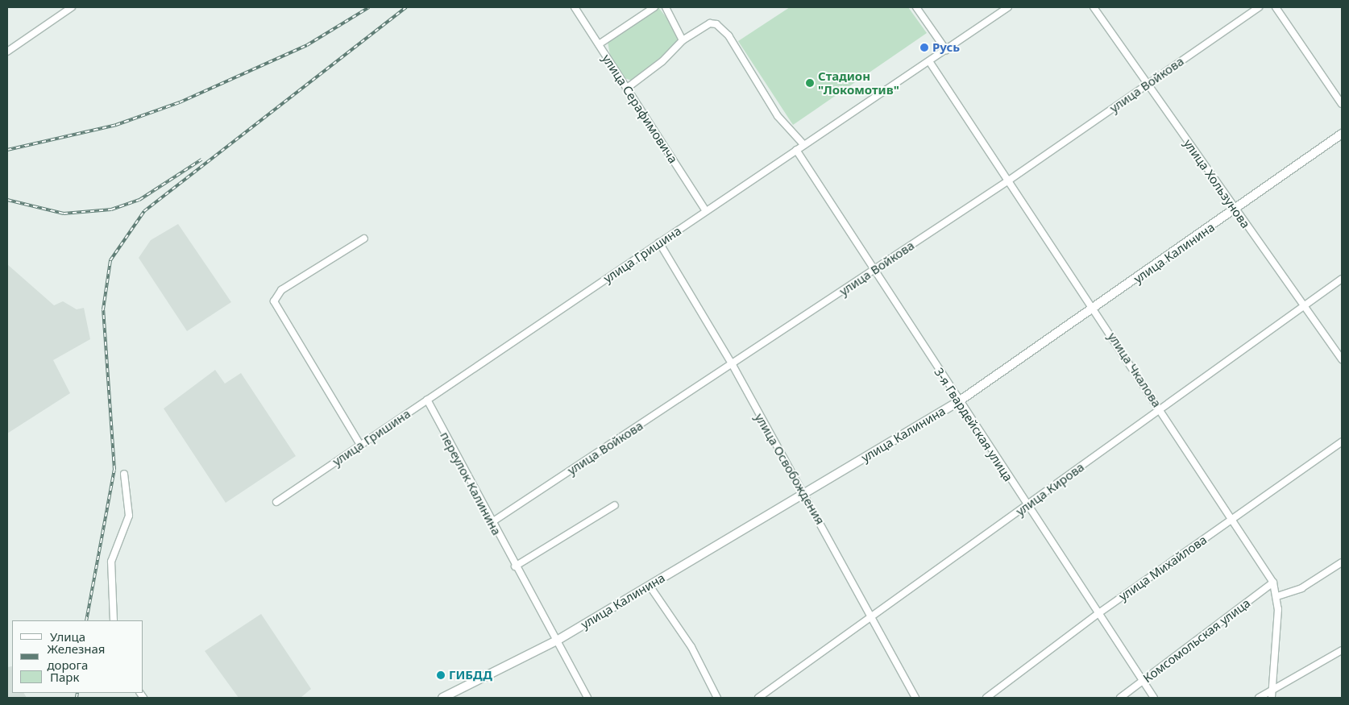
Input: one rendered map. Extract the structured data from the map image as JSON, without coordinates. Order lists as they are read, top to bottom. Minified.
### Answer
{"streets":{"street":["улица Войкова","улица Серафимовича","улица Хользунова","улица Калинина","улица Гришина","улица Чкалова","3-я Гвардейская улица","улица Освобождения","переулок Калинина","улица Кирова","улица Михайлова","Комсомольская улица"]},"crossings":[["улица Войкова","улица Хользунова"],["улица Войкова","улица Чкалова"],["улица Войкова","3-я Гвардейская улица"],["улица Войкова","улица Освобождения"],["улица Войкова","переулок Калинина"],["улица Серафимовича","улица Гришина"],["улица Хользунова","улица Калинина"],["улица Хользунова","улица Кирова"],["улица Калинина","улица Чкалова"],["улица Калинина","3-я Гвардейская улица"],["улица Калинина","улица Освобождения"],["улица Калинина","переулок Калинина"],["улица Гришина","улица Чкалова"],["улица Гришина","3-я Гвардейская улица"],["улица Гришина","улица Освобождения"],["улица Гришина","переулок Калинина"],["улица Чкалова","улица Кирова"],["улица Чкалова","улица Михайлова"],["улица Чкалова","Комсомольская улица"],["3-я Гвардейская улица","улица Кирова"],["3-я Гвардейская улица","улица Михайлова"],["3-я Гвардейская улица","Комсомольская улица"],["улица Освобождения","улица Кирова"]],"places":["Русь","Стадион \"Локомотив\"","ГИБДД"],"legend":["Улица","Железная дорога","Парк"]}
